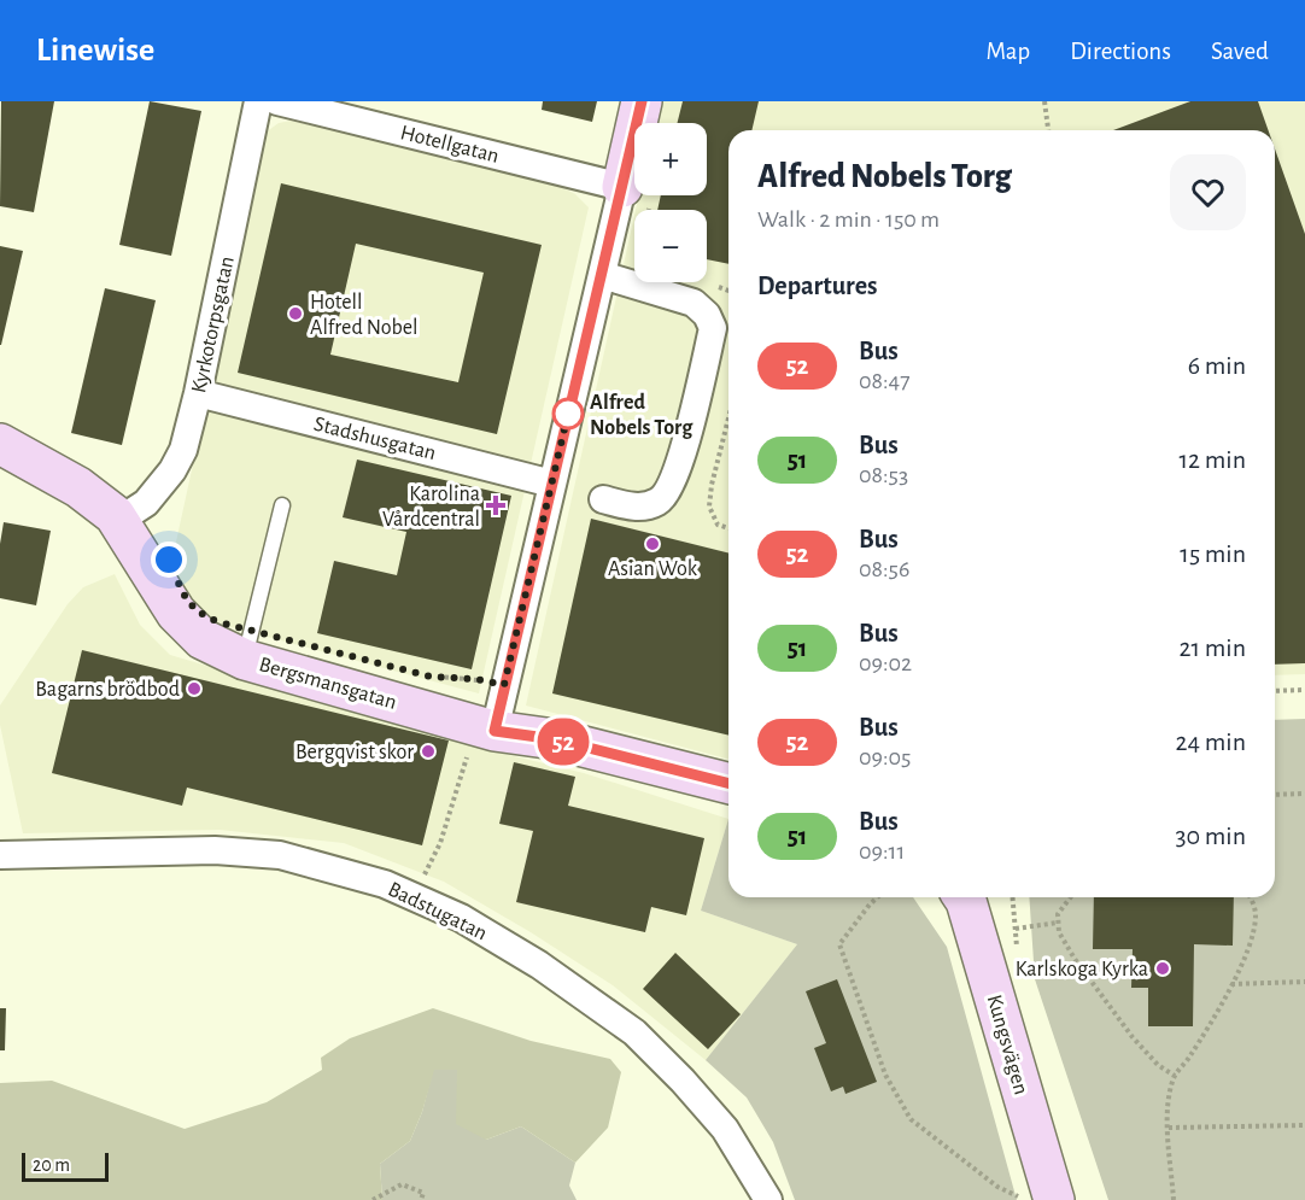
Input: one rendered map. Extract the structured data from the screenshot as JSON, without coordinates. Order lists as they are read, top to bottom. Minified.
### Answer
{"streets":{"street":["Hotellgatan","Kyrkotorpsgatan","Stadshusgatan","Bergsmansgatan","Badstugatan","Kungsvägen"]},"crossings":[["Kyrkotorpsgatan","Stadshusgatan"],["Kyrkotorpsgatan","Bergsmansgatan"]],"places":{"other":["Hotell Alfred Nobel","Alfred Nobels Torg","Asian Wok","Bagarns brödbod","Bergqvist skor","Karlskoga Kyrka"],"health":["Karolina Vårdcentral"]},"lines":["bus line 52"],"scale_bar":"20 m","page":{"header":"Linewise","nav":["Map","Directions","Saved"],"on_map":"52","map_buttons":["+","−"],"heading":[["Alfred Nobels Torg","Walk · 2 min · 150 m"],"Departures"],"list":[{"mark":"52","name":"Bus","note":"08:47","value":"6 min"},{"mark":"51","name":"Bus","note":"08:53","value":"12 min"},{"mark":"52","name":"Bus","note":"08:56","value":"15 min"},{"mark":"51","name":"Bus","note":"09:02","value":"21 min"},{"mark":"52","name":"Bus","note":"09:05","value":"24 min"},{"mark":"51","name":"Bus","note":"09:11","value":"30 min"}],"scale":"20 m"}}
